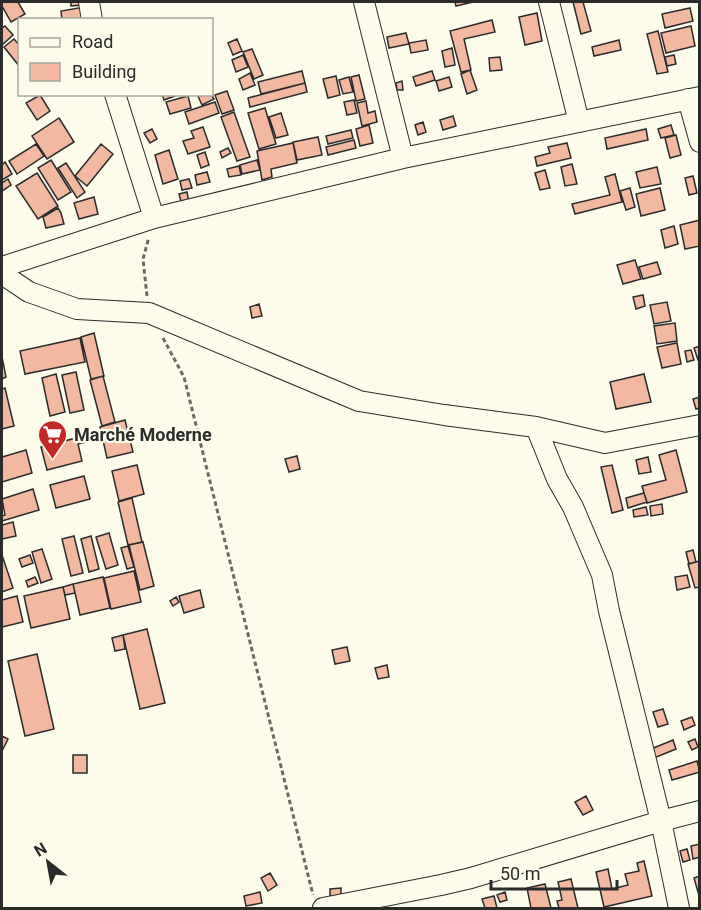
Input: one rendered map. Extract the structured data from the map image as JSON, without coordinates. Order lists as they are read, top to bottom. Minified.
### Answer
{"places":{"supermarket":["Marché Moderne"]},"legend":["Road","Building"],"scale_bar":"50 m","north":"top left"}
